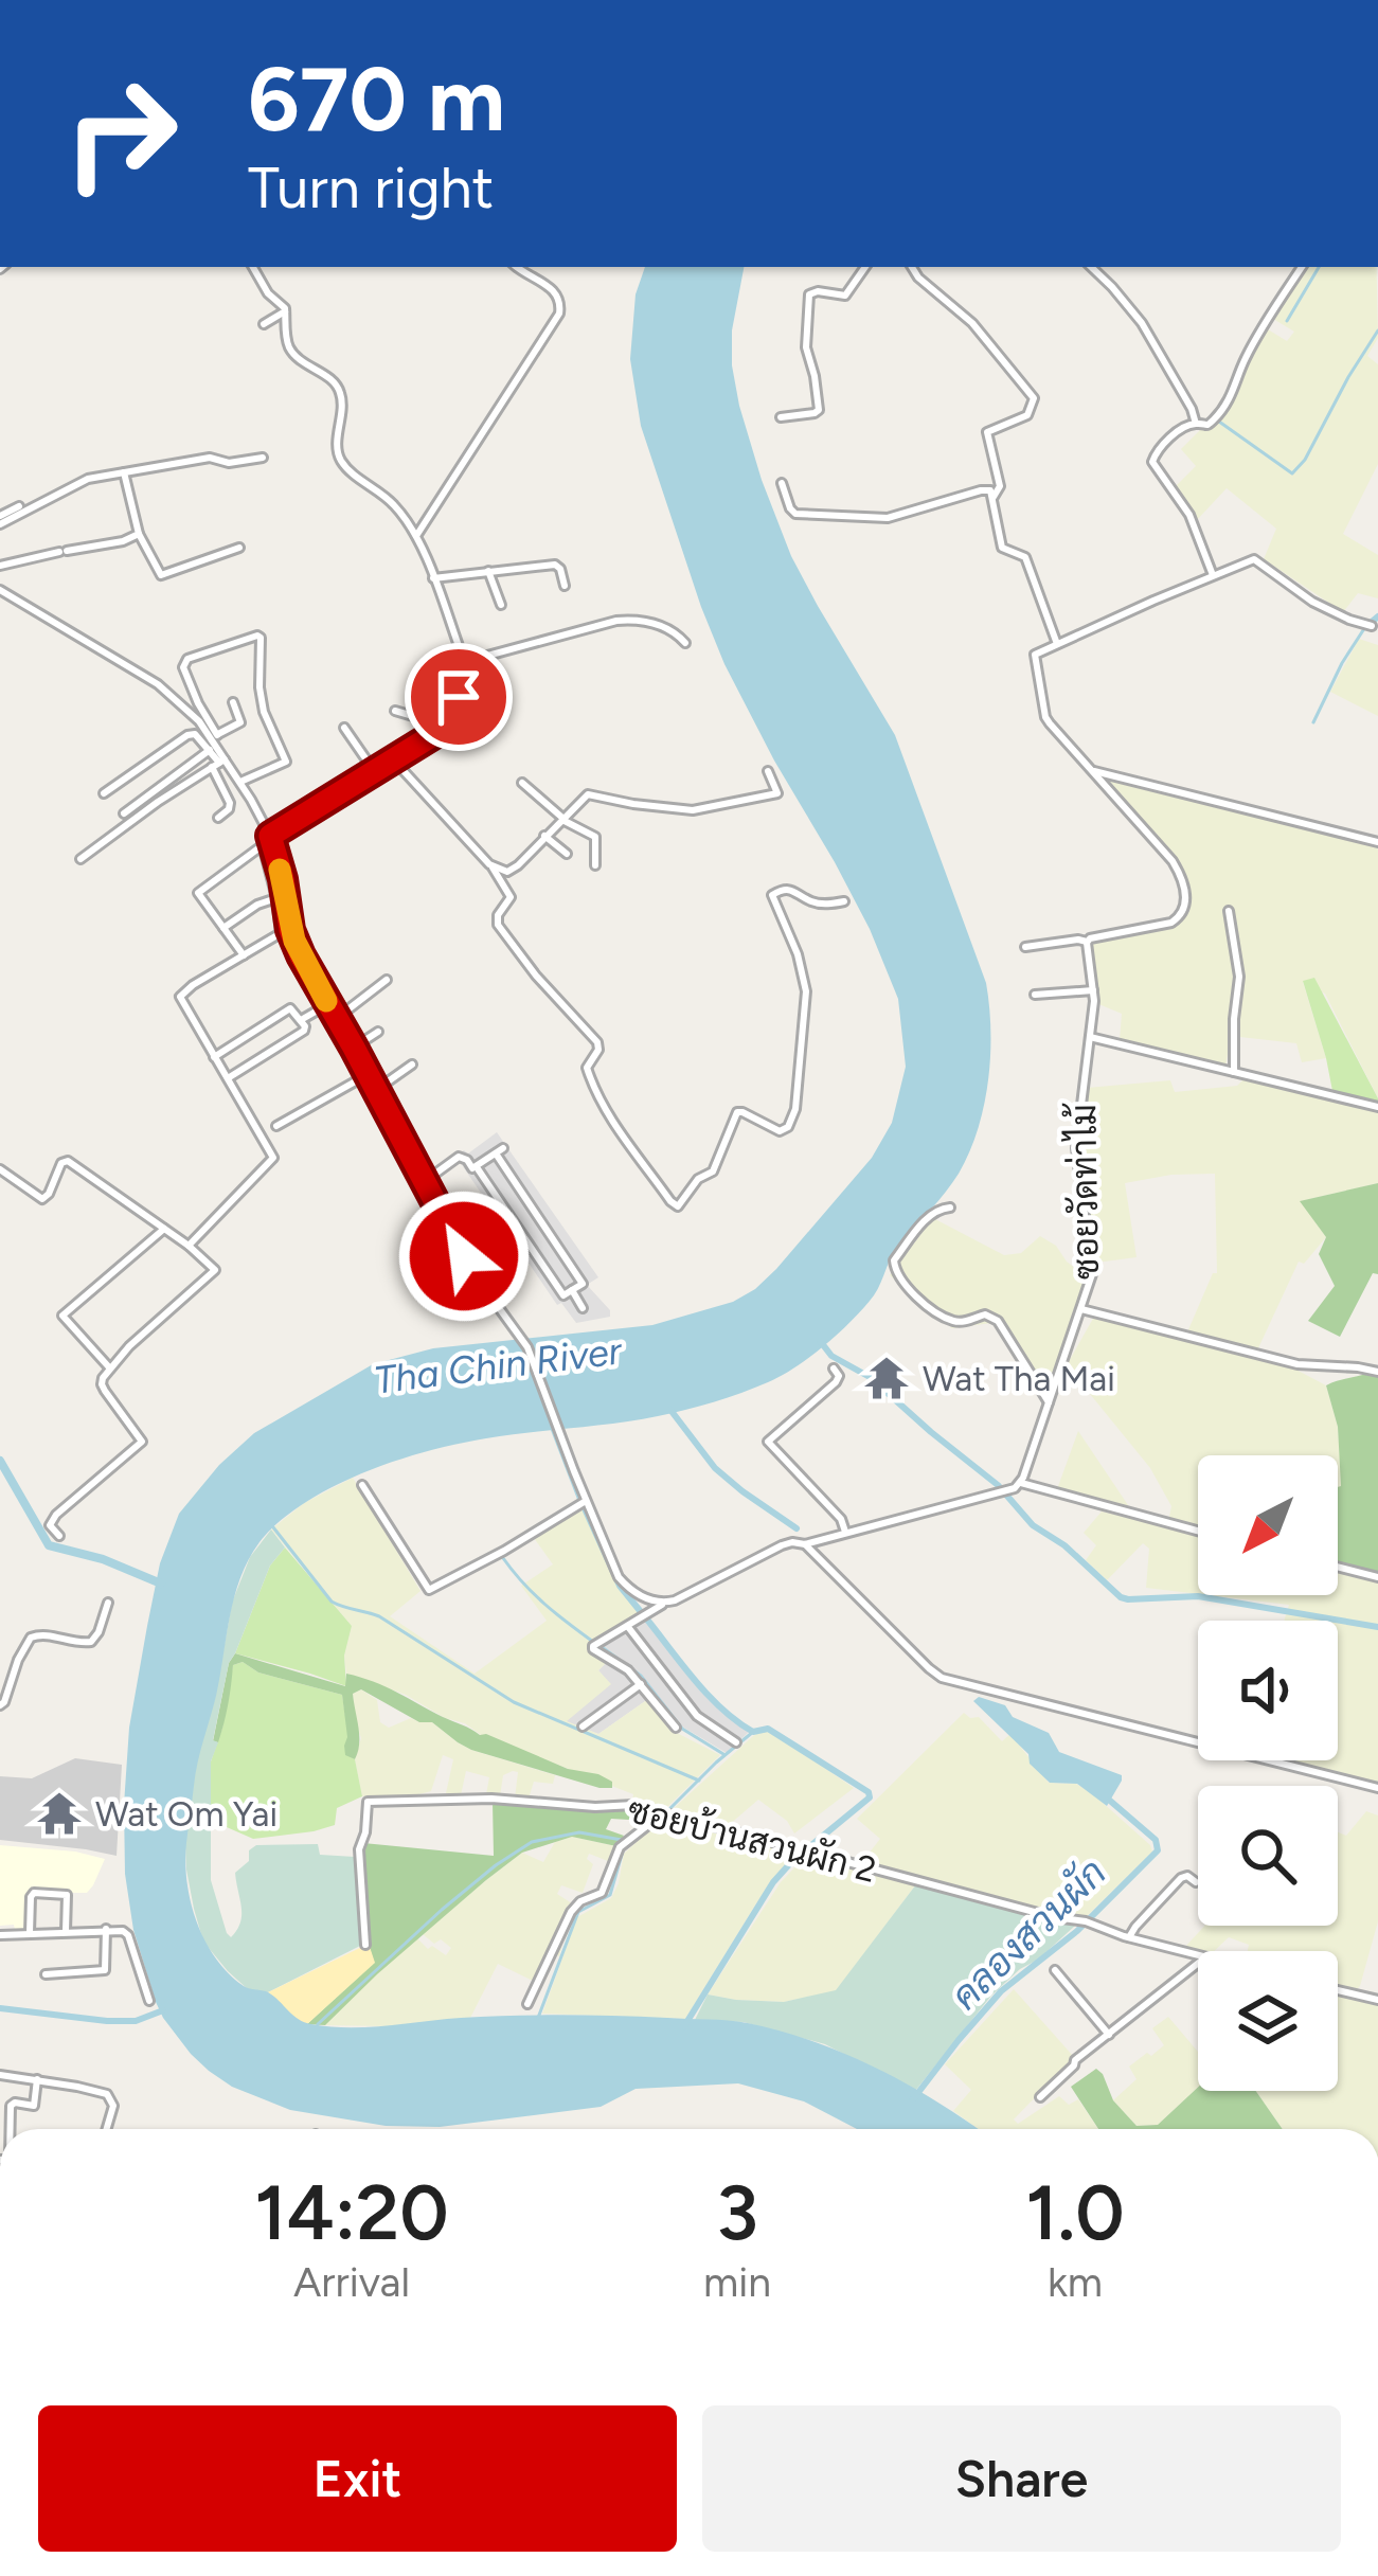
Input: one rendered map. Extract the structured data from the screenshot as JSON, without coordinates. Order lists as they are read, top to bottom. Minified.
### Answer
{"streets":{"street":["ซอยวัดท่าไม้","ซอยบ้านสวนผัก 2"]},"water":["Tha Chin River","คลองสวนผัก"],"places":{"temple":["Wat Tha Mai","Wat Om Yai"]},"north":"bottom left","page":{"turn":["670 m","Turn right"],"eta":["14:20","Arrival","3","min","1.0","km"],"buttons":["Exit","Share"]}}
